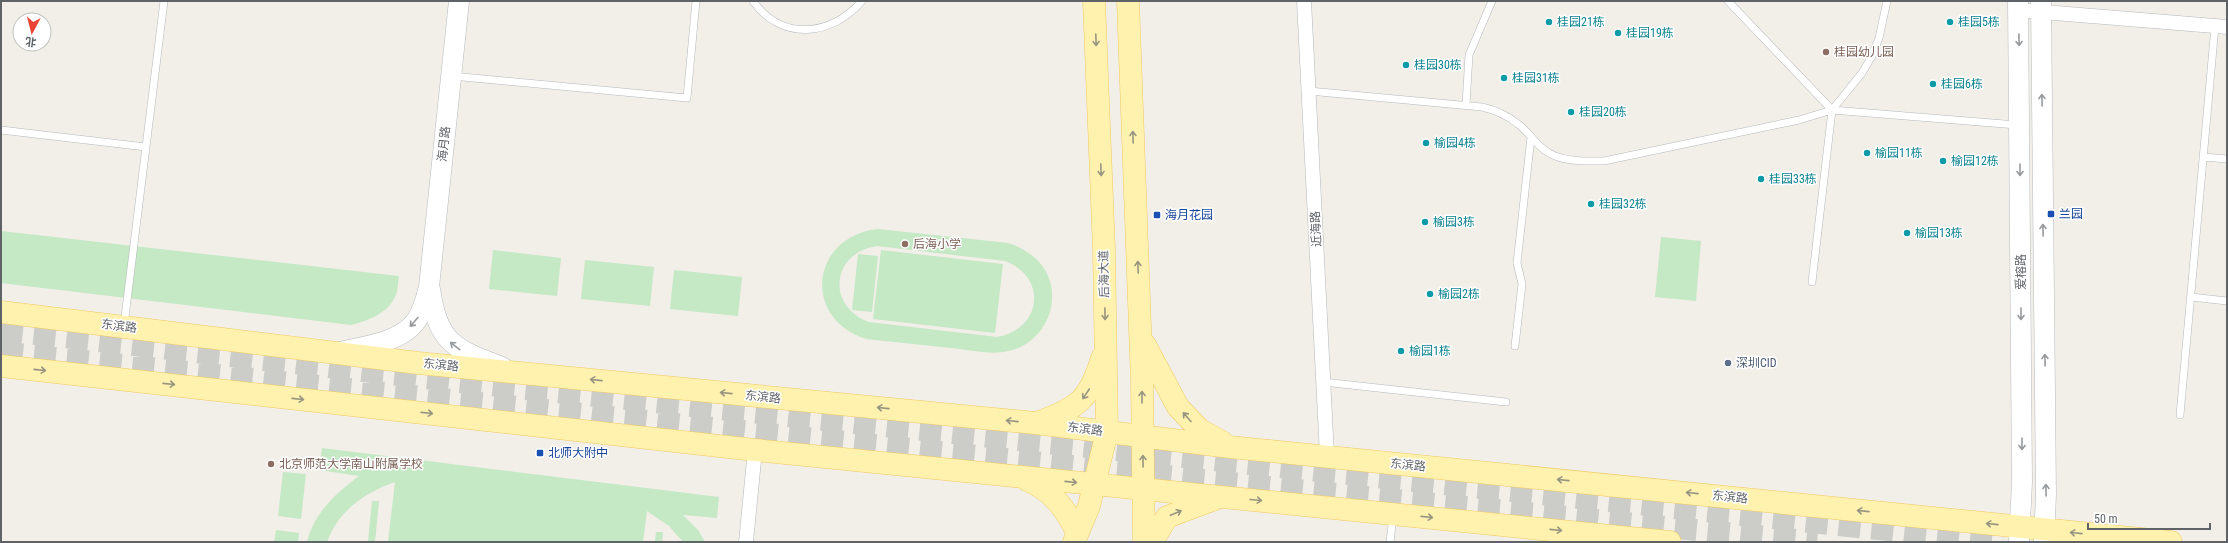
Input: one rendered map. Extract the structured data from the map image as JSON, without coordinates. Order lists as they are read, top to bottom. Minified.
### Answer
{"streets":{"main road":["后海大道","东滨路"],"street":["海月路","近海路","爱榕路"]},"crossings":[["近海路","东滨路"],["爱榕路","东滨路"],["后海大道","东滨路"]],"places":{"other":["桂园21栋","桂园5栋","桂园19栋","桂园幼儿园","桂园30栋","桂园31栋","桂园6栋","桂园20栋","榆园4栋","榆园11栋","榆园12栋","桂园33栋","桂园32栋","榆园3栋","榆园13栋","后海小学","榆园2栋","榆园1栋","深圳CID","北京师范大学南山附属学校"],"transit":["兰园","海月花园","北师大附中"]},"scale_bar":"50 m","north":"bottom"}
